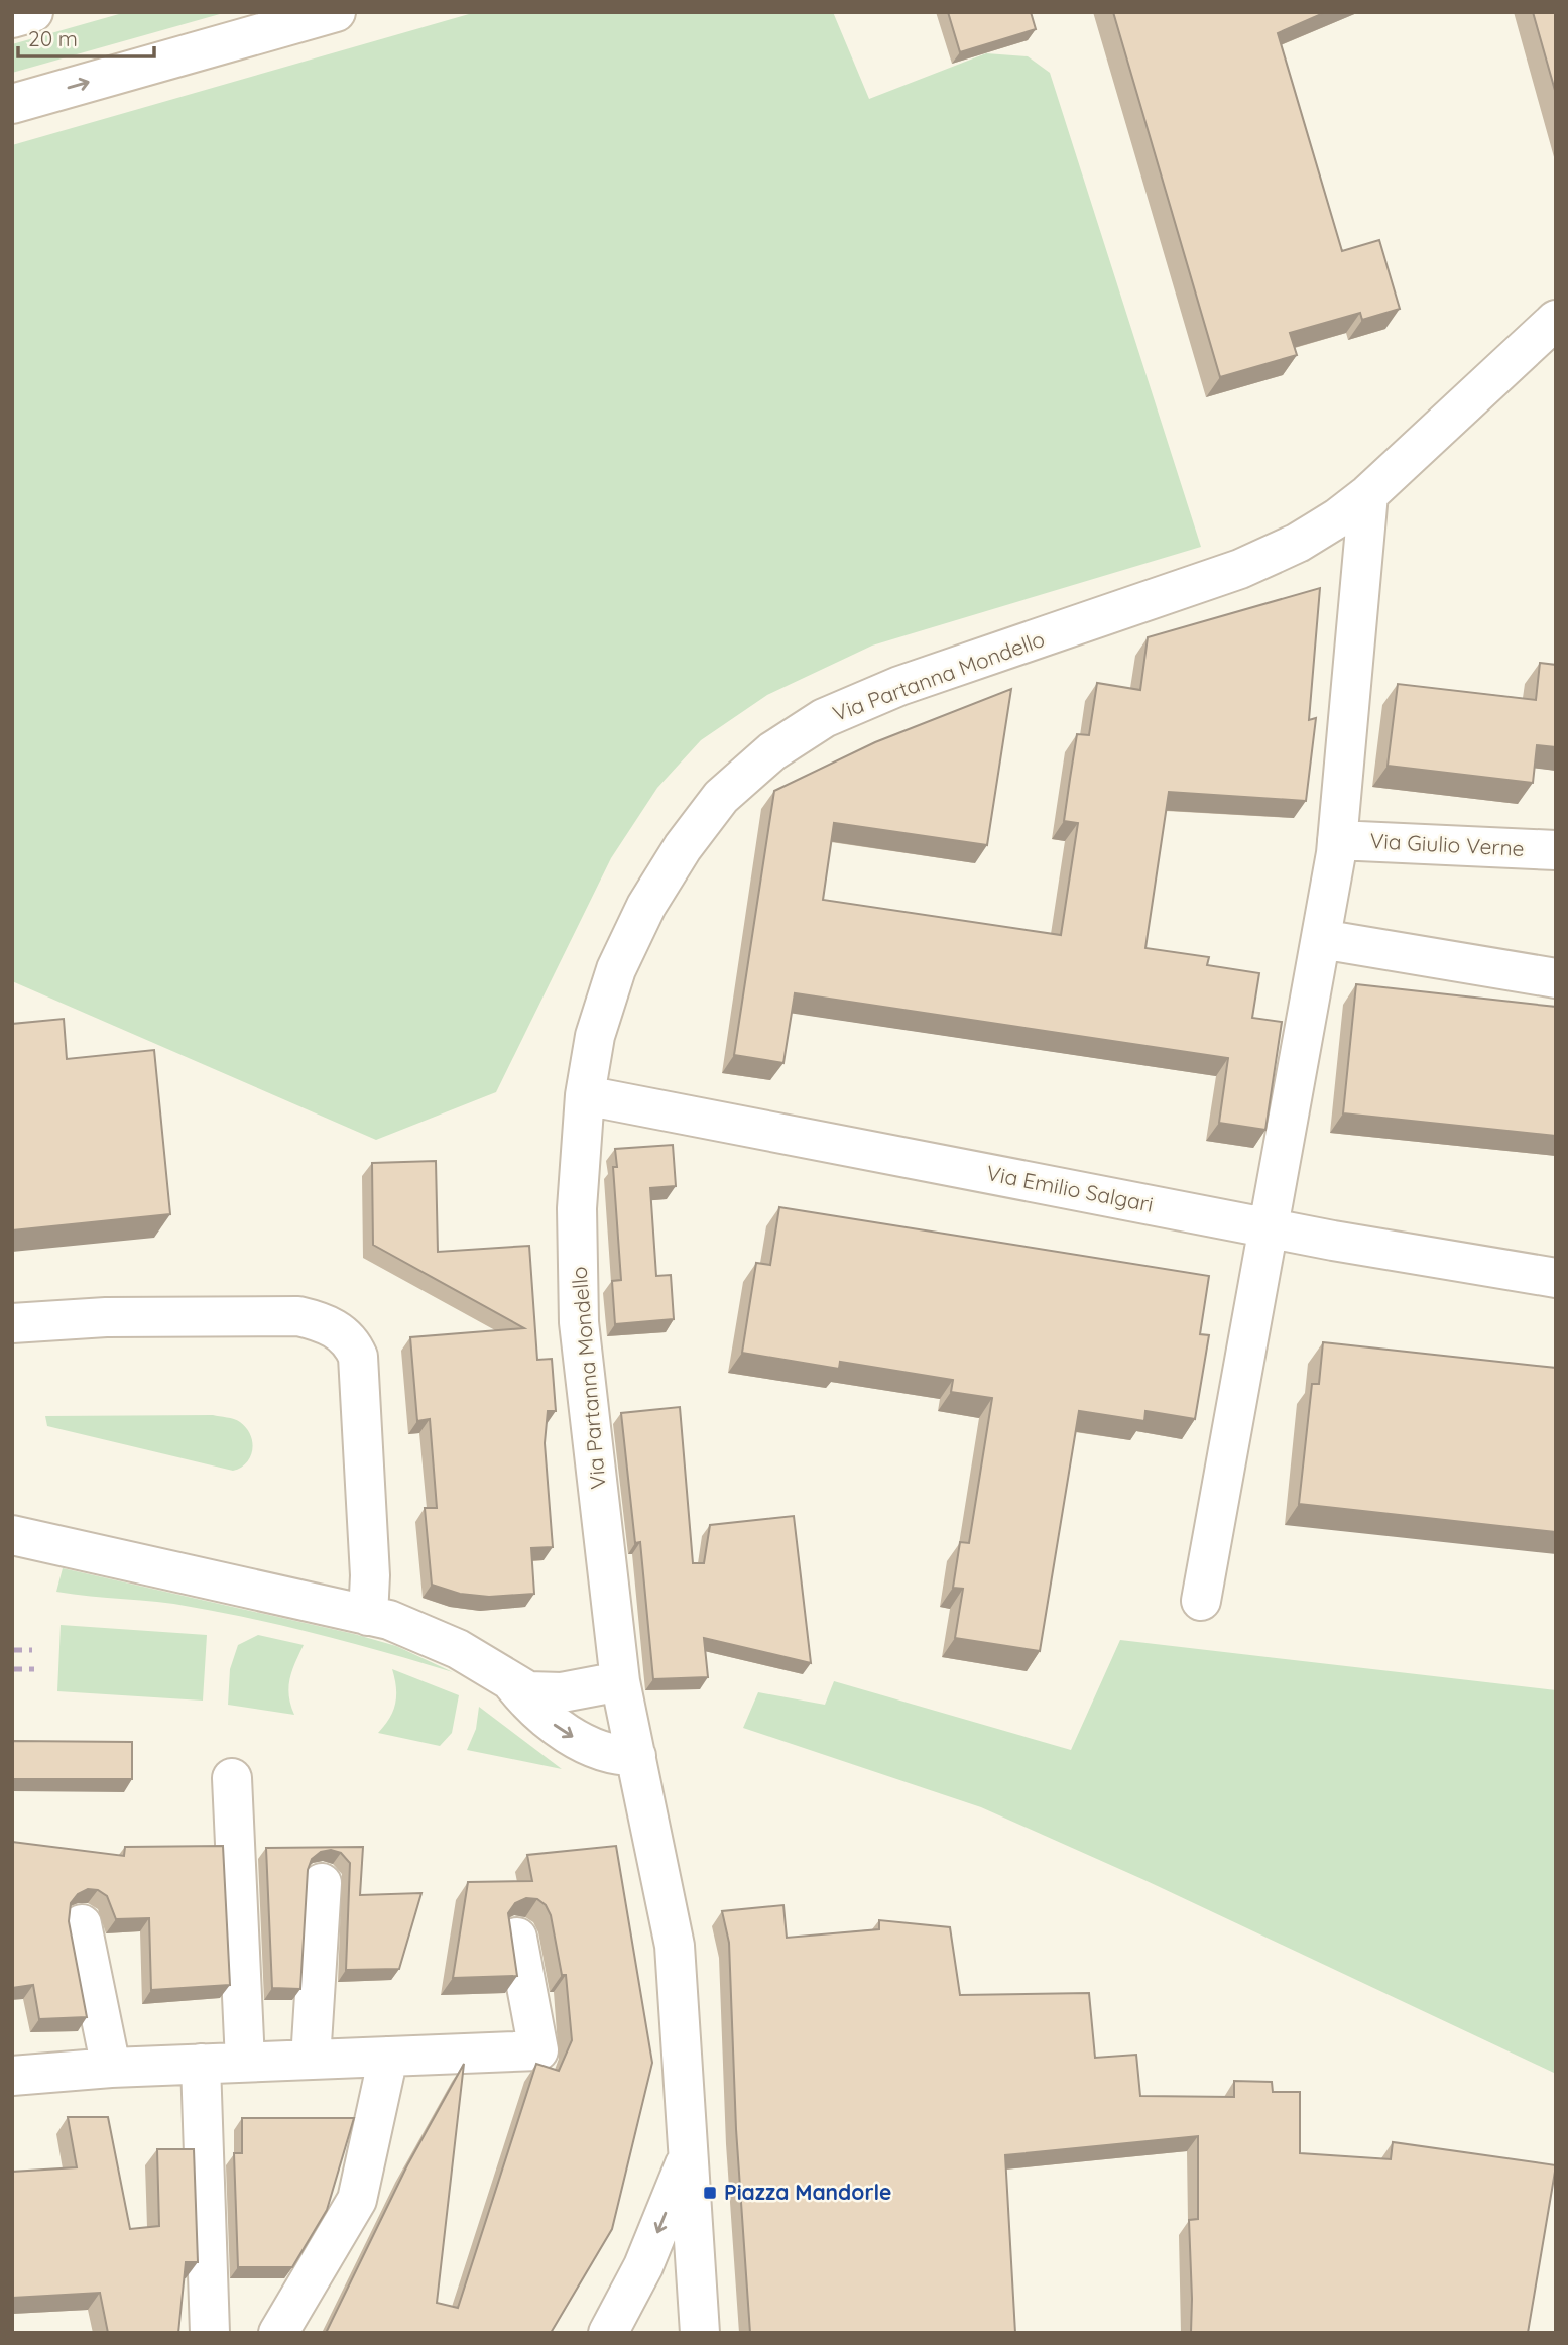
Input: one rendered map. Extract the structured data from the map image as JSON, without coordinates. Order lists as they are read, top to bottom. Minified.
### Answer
{"streets":{"street":["Via Partanna Mondello","Via Giulio Verne","Via Emilio Salgari"]},"crossings":[["Via Partanna Mondello","Via Emilio Salgari"]],"places":{"transit":["Piazza Mandorle"]},"scale_bar":"20 m"}
